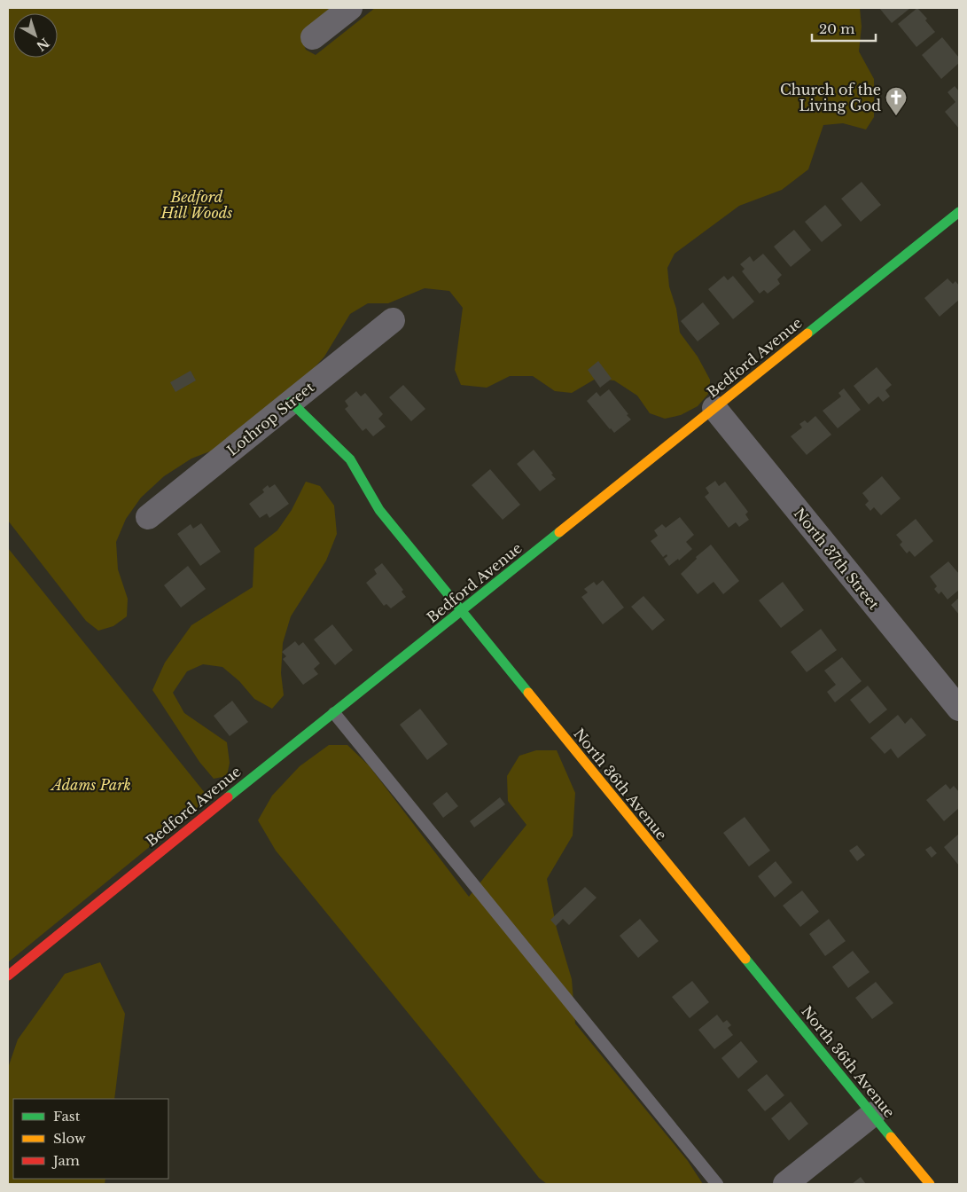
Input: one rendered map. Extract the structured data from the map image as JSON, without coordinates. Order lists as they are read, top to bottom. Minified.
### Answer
{"streets":{"street":["Bedford Avenue","Lothrop Street","North 37th Street","North 36th Avenue"]},"crossings":[["Bedford Avenue","North 37th Street"],["Bedford Avenue","North 36th Avenue"],["Lothrop Street","North 36th Avenue"]],"parks":["Bedford Hill Woods","Adams Park"],"places":{"church":["Church of the Living God"]},"legend":["Fast","Slow","Jam"],"scale_bar":"20 m","north":"bottom right"}
